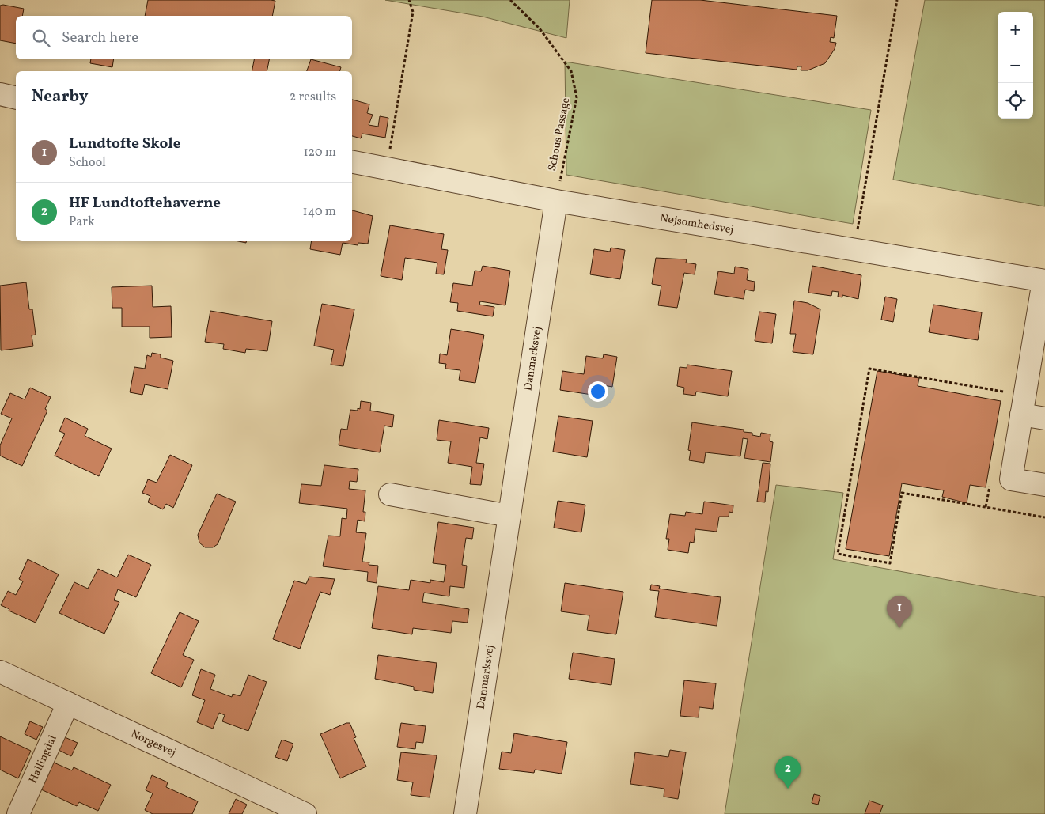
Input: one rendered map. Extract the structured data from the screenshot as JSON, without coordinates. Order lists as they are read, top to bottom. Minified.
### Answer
{"streets":{"street":["Nøjsomhedsvej","Danmarksvej","Norgesvej","Hallingdal"],"path":["Schous Passage"]},"crossings":[["Schous Passage","Nøjsomhedsvej"],["Schous Passage","Danmarksvej"],["Nøjsomhedsvej","Danmarksvej"],["Norgesvej","Hallingdal"]],"page":{"map_buttons":["+","−"],"search":"Search here","heading":["Nearby","2 results"],"list":[{"mark":"1","name":"Lundtofte Skole","note":"School","value":"120 m"},{"mark":"2","name":"HF Lundtoftehaverne","note":"Park","value":"140 m"}],"pins":["1","2"]}}
